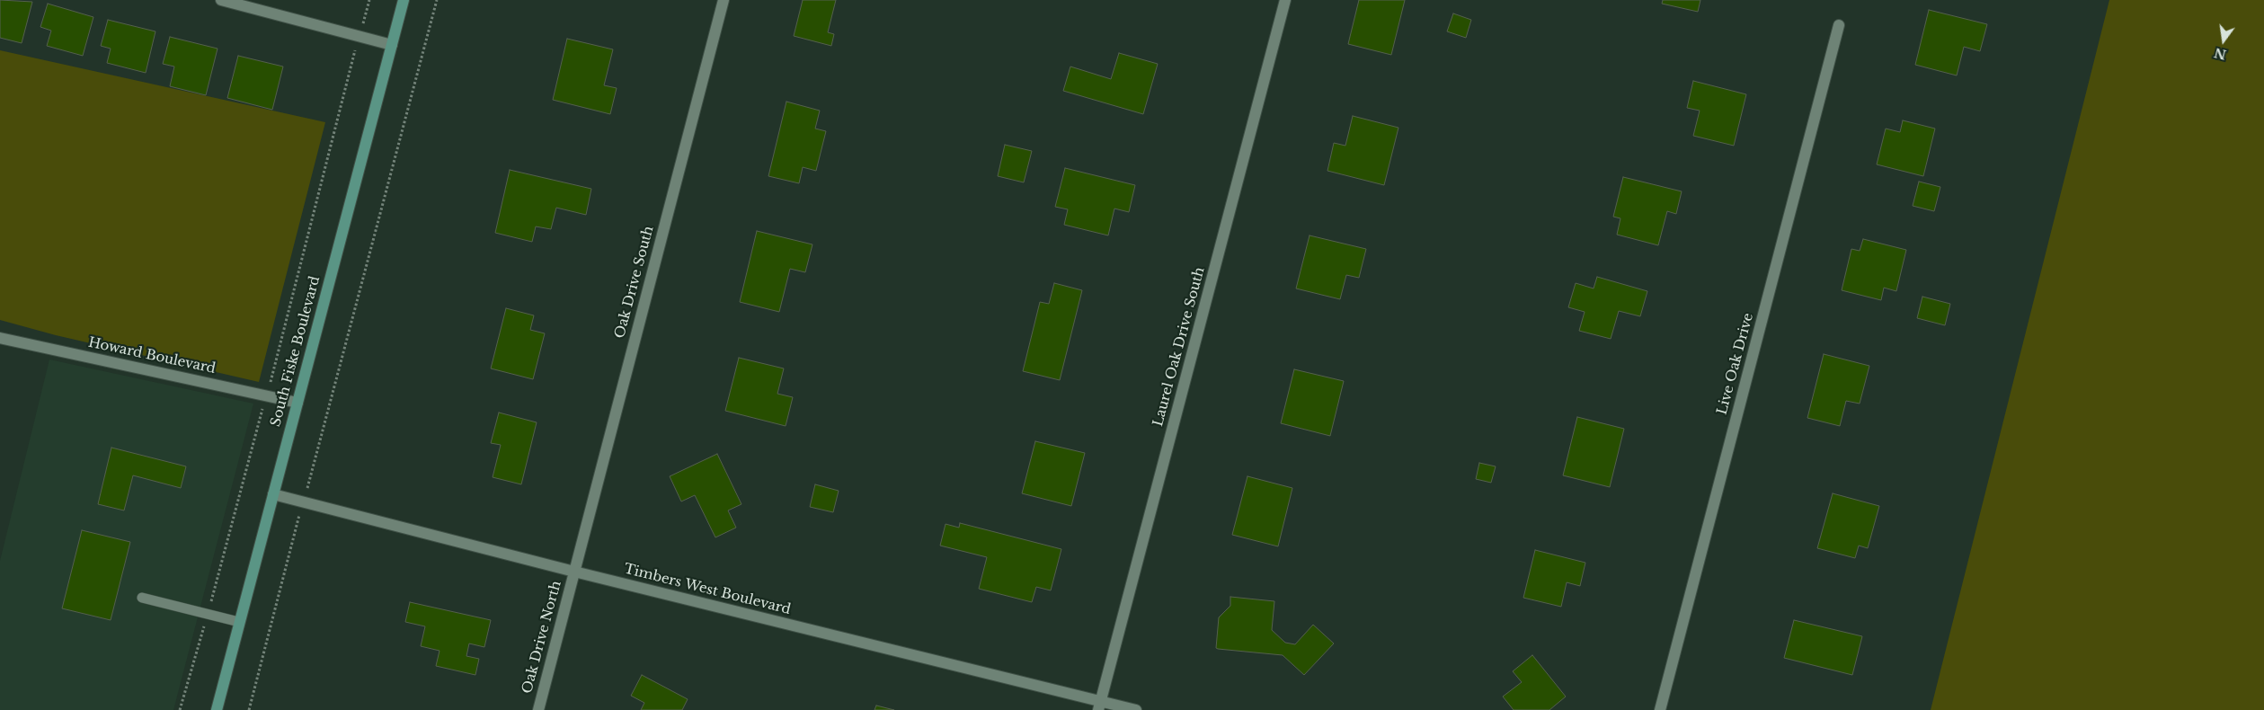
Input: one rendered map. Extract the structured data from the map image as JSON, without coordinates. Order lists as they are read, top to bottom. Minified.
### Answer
{"streets":{"main road":["South Fiske Boulevard"],"street":["Oak Drive South","Laurel Oak Drive South","Howard Boulevard","Live Oak Drive","Timbers West Boulevard","Oak Drive North"]},"crossings":[["Oak Drive South","Timbers West Boulevard"],["Oak Drive South","Oak Drive North"],["Laurel Oak Drive South","Timbers West Boulevard"],["South Fiske Boulevard","Howard Boulevard"],["South Fiske Boulevard","Timbers West Boulevard"],["Timbers West Boulevard","Oak Drive North"]],"north":"bottom"}
